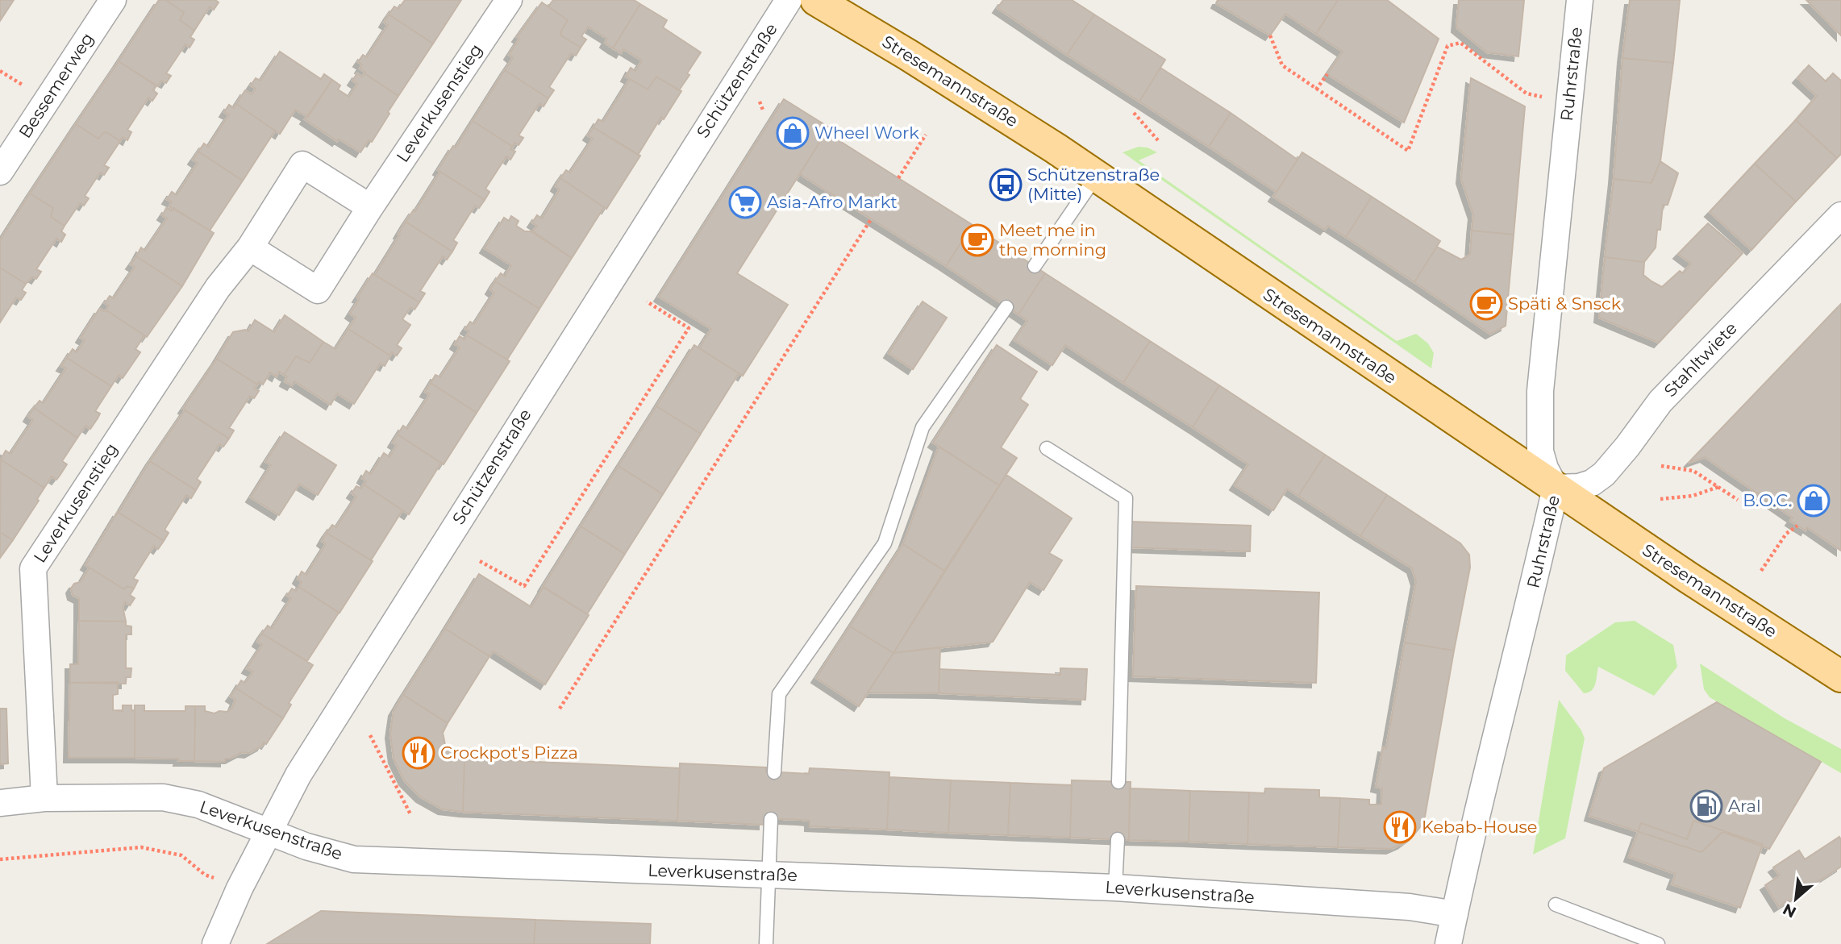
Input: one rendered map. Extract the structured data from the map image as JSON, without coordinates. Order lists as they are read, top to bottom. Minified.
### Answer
{"streets":{"main road":["Stresemannstraße"],"street":["Ruhrstraße","Schützenstraße","Bessemerweg","Leverkusenstieg","Stahltwiete","Leverkusenstraße"]},"crossings":[["Ruhrstraße","Stresemannstraße"],["Ruhrstraße","Stahltwiete"],["Ruhrstraße","Leverkusenstraße"],["Schützenstraße","Leverkusenstraße"],["Stresemannstraße","Stahltwiete"],["Leverkusenstieg","Leverkusenstraße"]],"places":{"shop":["Wheel Work","B.O.C."],"bus stop":["Schützenstraße (Mitte)"],"supermarket":["Asia-Afro Markt"],"cafe":["Meet me in the morning","Späti & Snsck"],"restaurant":["Crockpot's Pizza","Kebab-House"],"fuel station":["Aral"]},"north":"bottom left"}
